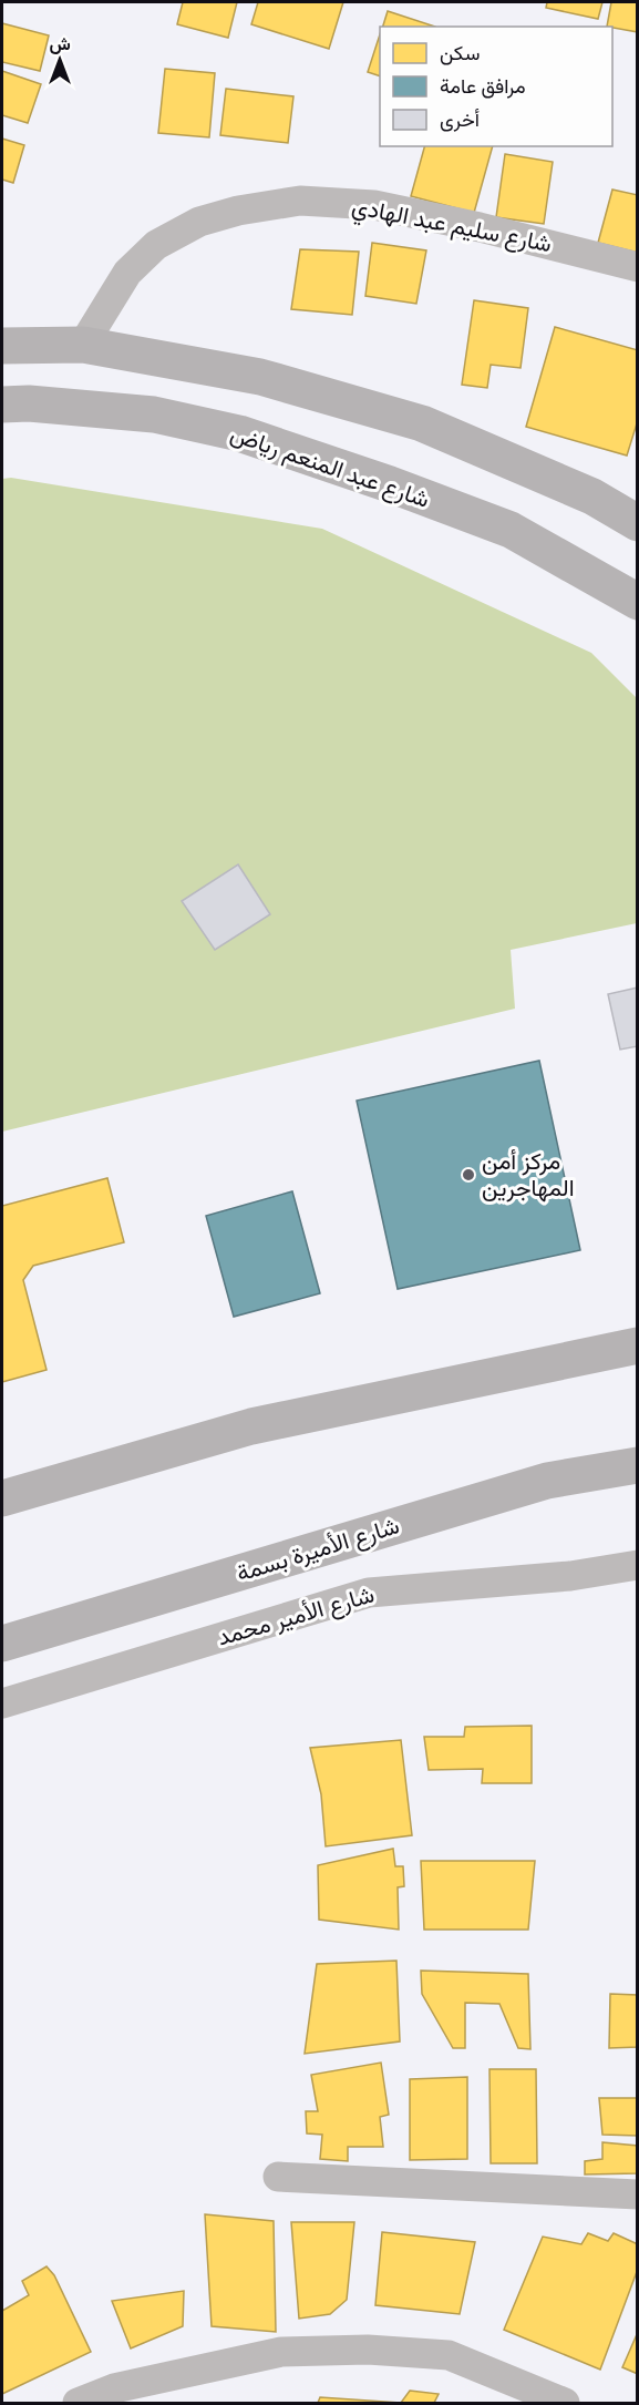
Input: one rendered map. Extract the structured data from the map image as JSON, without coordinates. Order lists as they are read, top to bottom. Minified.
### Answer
{"streets":{"main road":["شارع عبد المنعم رياض","شارع الأميرة بسمة"],"street":["شارع سليم عبد الهادي","شارع الأمير محمد"]},"places":["مركز أمن المهاجرين"],"legend":["سكن","مرافق عامة","أخرى"],"north":"top"}
